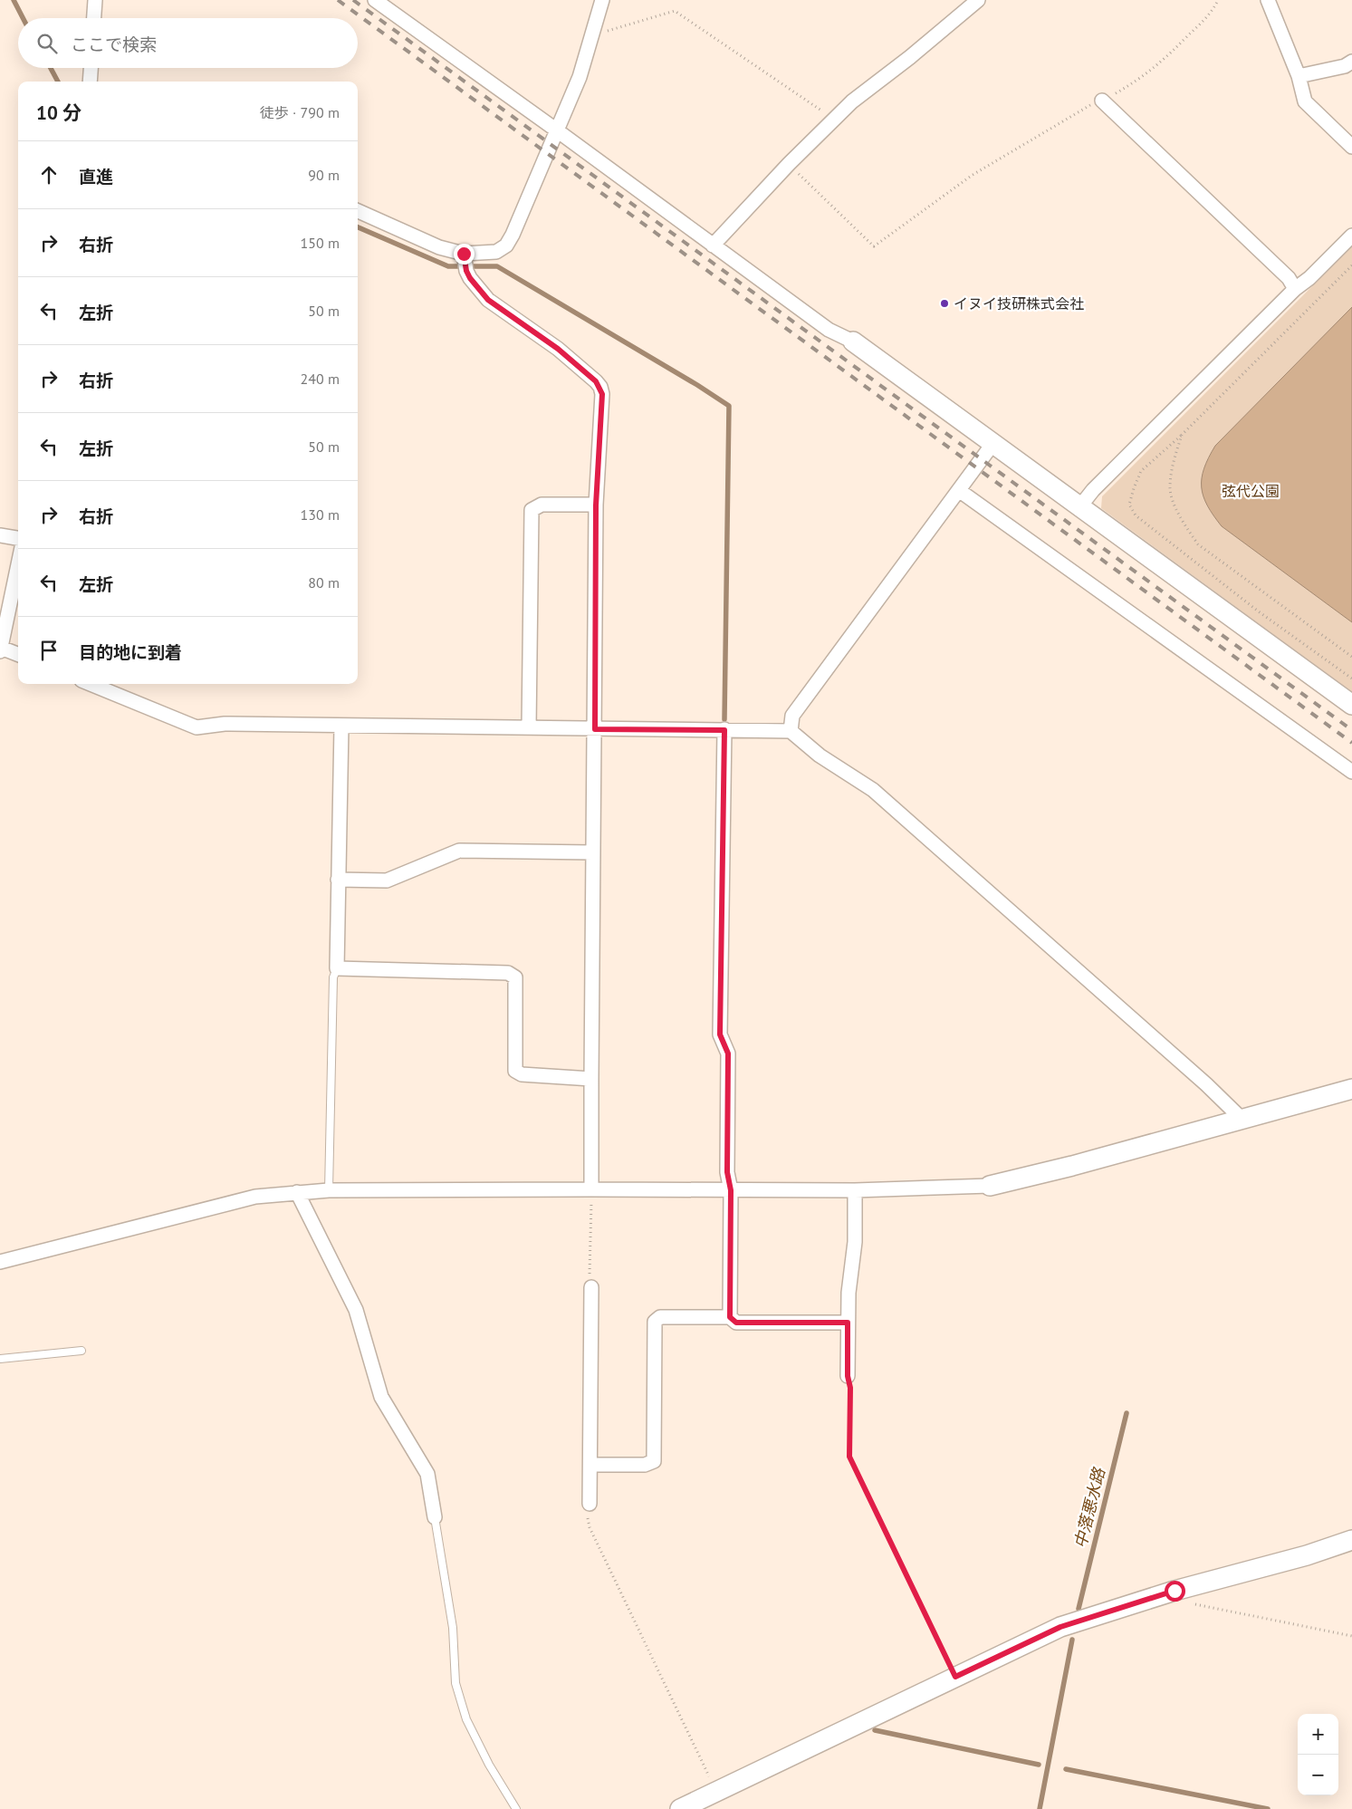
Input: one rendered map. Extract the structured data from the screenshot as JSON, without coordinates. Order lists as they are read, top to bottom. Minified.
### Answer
{"water":["中落悪水路"],"parks":["弦代公園"],"places":["イヌイ技研株式会社"],"page":{"search":"ここで検索","heading":["10 分","徒歩 · 790 m"],"list":[["直進","90 m"],["右折","150 m"],["左折","50 m"],["右折","240 m"],["左折","50 m"],["右折","130 m"],["左折","80 m"],"目的地に到着"],"map_buttons":["+","−"]}}
